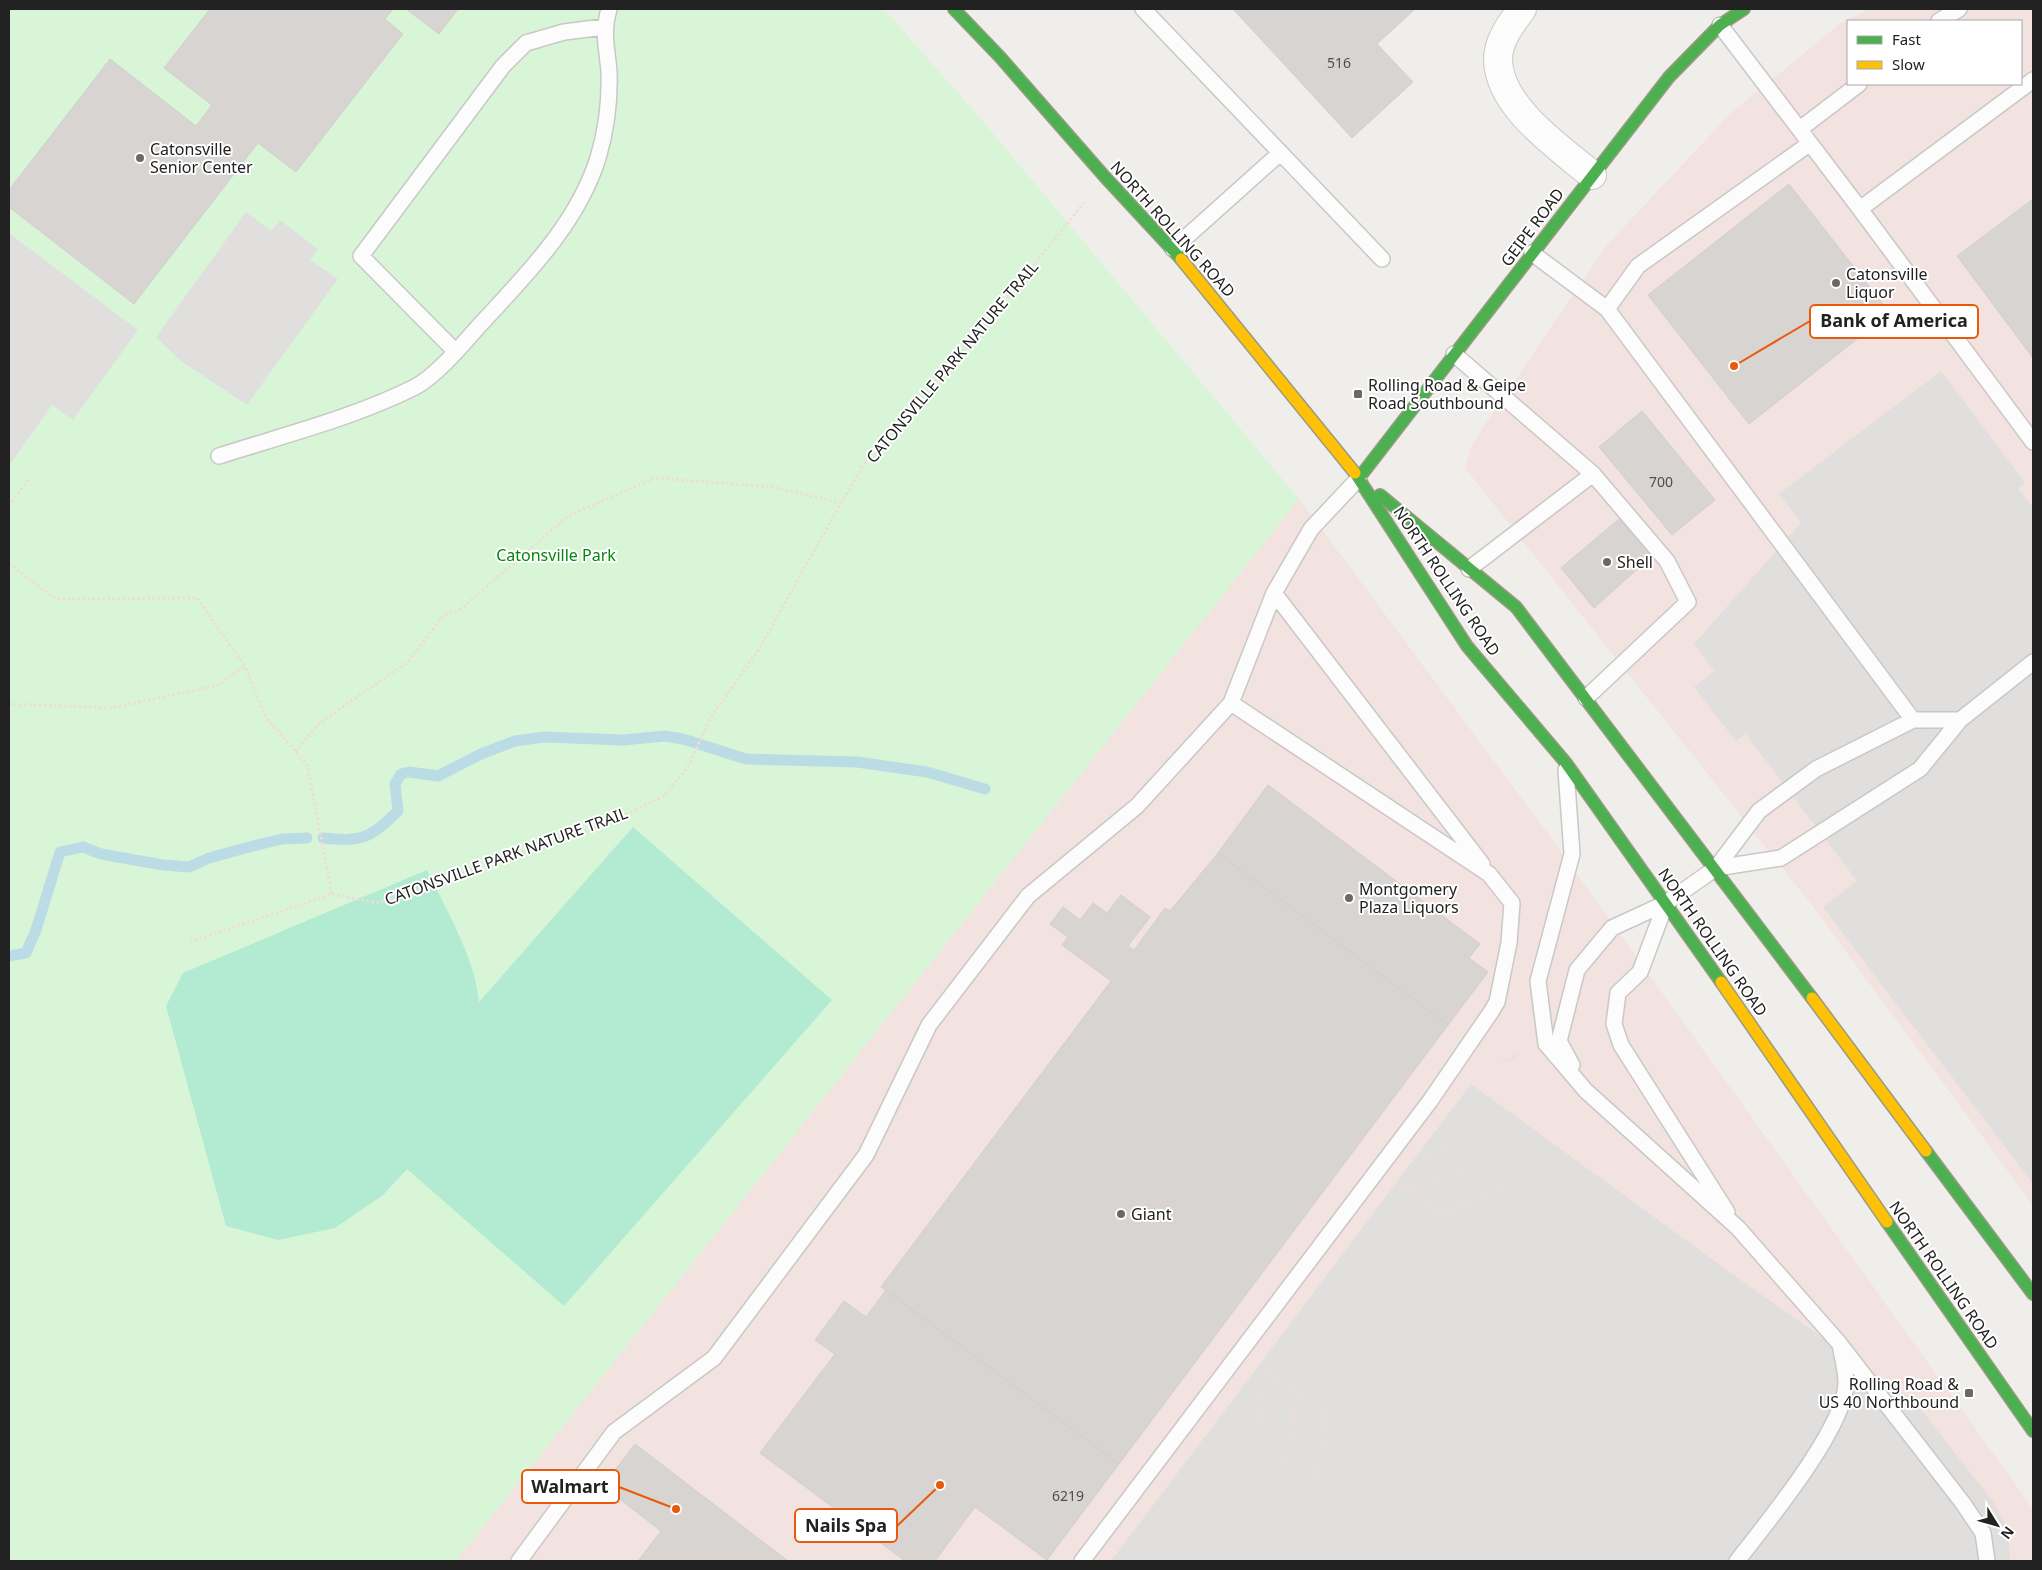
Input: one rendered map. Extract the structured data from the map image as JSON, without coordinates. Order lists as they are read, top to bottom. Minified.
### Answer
{"streets":{"main road":["GEIPE ROAD","NORTH ROLLING ROAD"],"path":["CATONSVILLE PARK NATURE TRAIL"]},"crossings":[["GEIPE ROAD","NORTH ROLLING ROAD"],["NORTH ROLLING ROAD","CATONSVILLE PARK NATURE TRAIL"]],"parks":["Catonsville Park"],"places":{"other":["Catonsville Senior Center","Catonsville Liquor","Bank of America","Shell","Montgomery Plaza Liquors","Giant","Nails Spa","Walmart"],"transit":["Rolling Road & Geipe Road Southbound","Rolling Road & US 40 Northbound"]},"house_numbers":["516","700","6219"],"legend":["Fast","Slow"],"north":"bottom right"}
